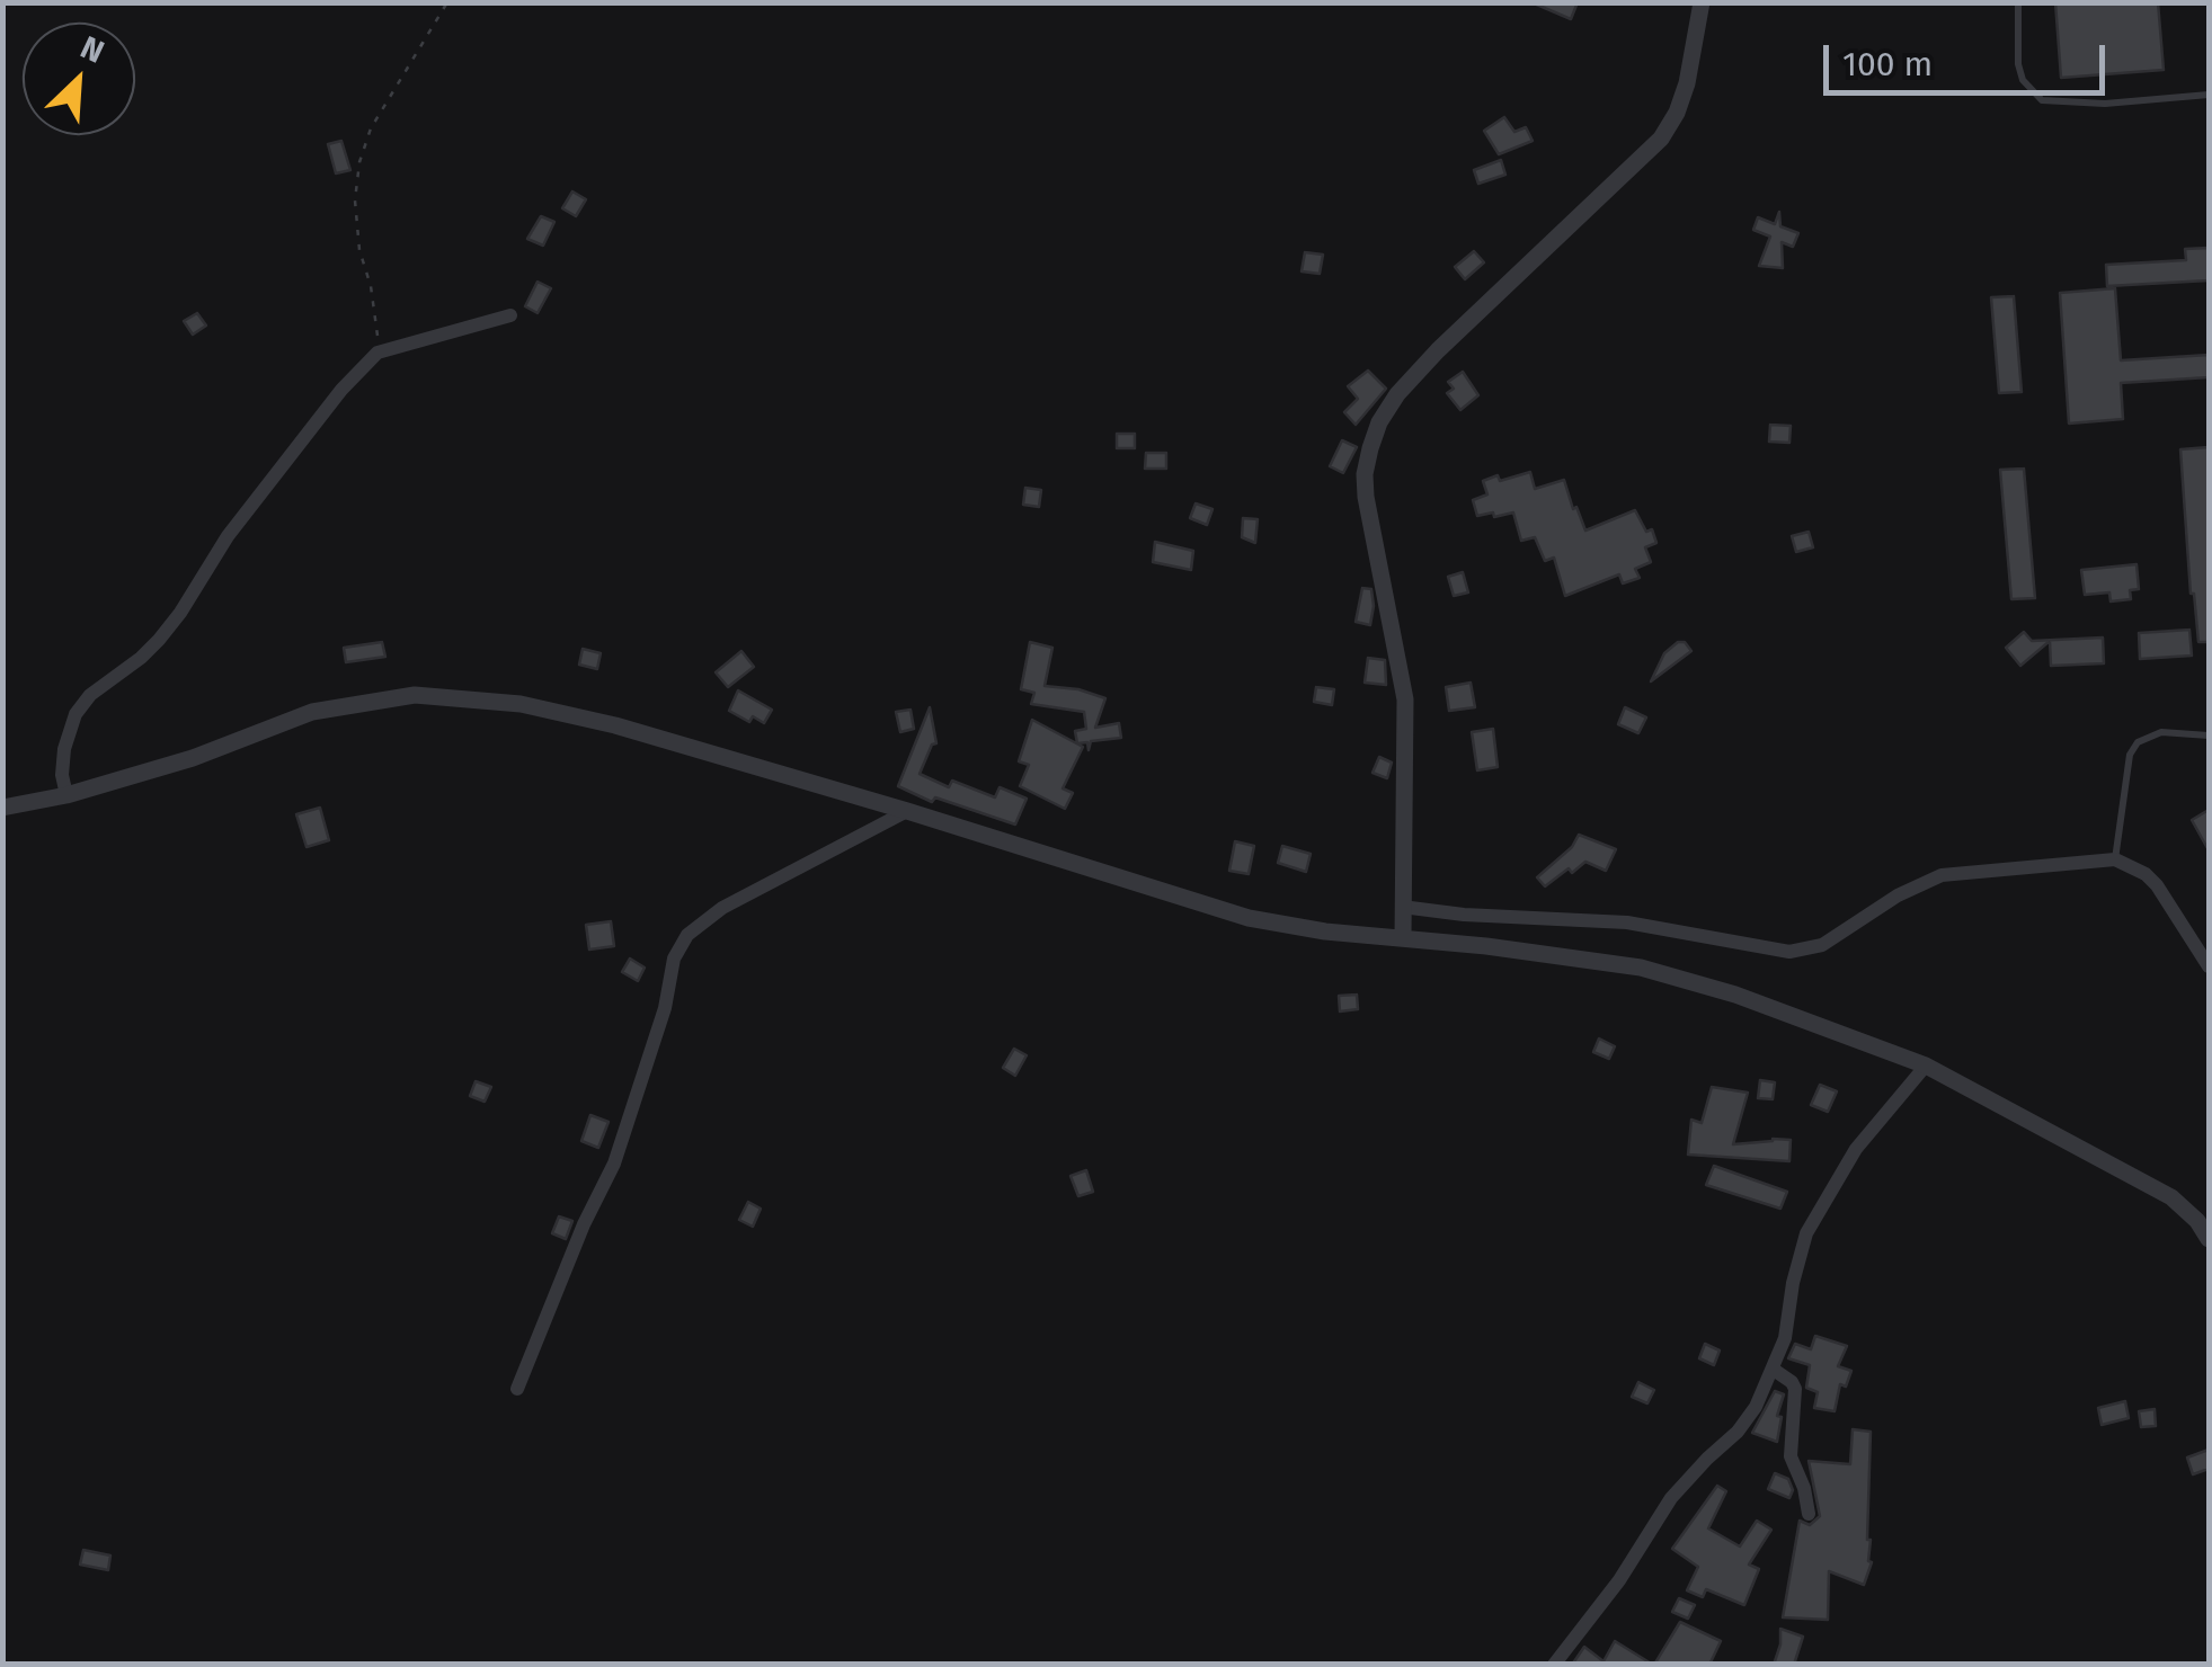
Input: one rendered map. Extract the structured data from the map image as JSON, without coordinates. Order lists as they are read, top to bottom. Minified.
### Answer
{"scale_bar":"100 m","north":"top right"}
